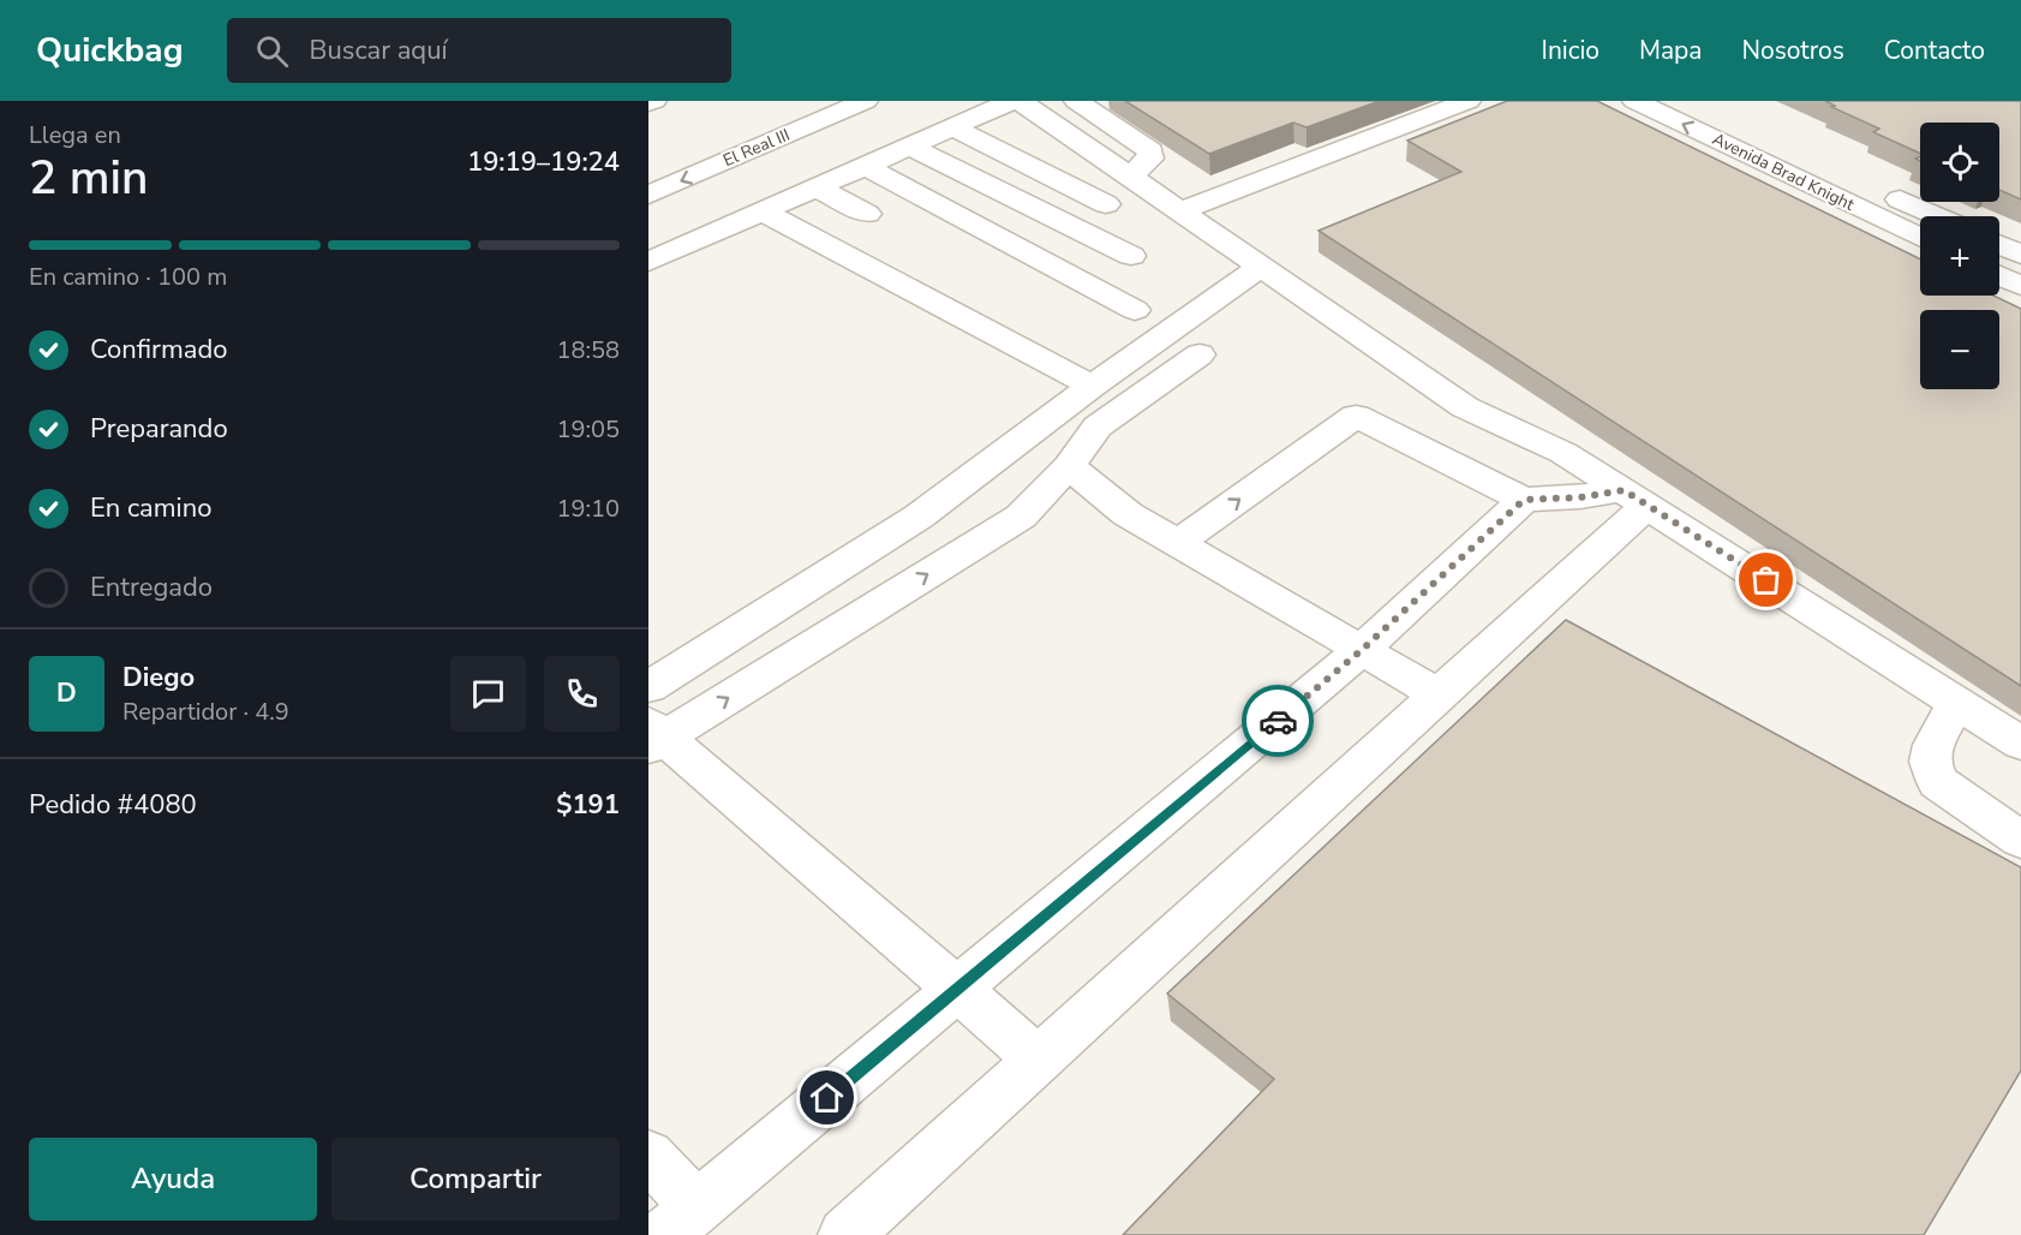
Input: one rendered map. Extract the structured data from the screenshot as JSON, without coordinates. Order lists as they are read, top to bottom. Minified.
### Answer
{"streets":{"street":["El Real III","Avenida Brad Knight"]},"page":{"header":"Quickbag","search":"Buscar aquí","nav":["Inicio","Mapa","Nosotros","Contacto"],"heading":["2 min","Llega en","19:19–19:24"],"panel":["Diego","Repartidor · 4.9","Pedido #4080","$191"],"map_buttons":["+","−"],"bar":"En camino · 100 m","list":[["Confirmado","18:58"],["Preparando","19:05"],["En camino","19:10"],"Entregado"],"round":"D","buttons":["Ayuda","Compartir"]}}
